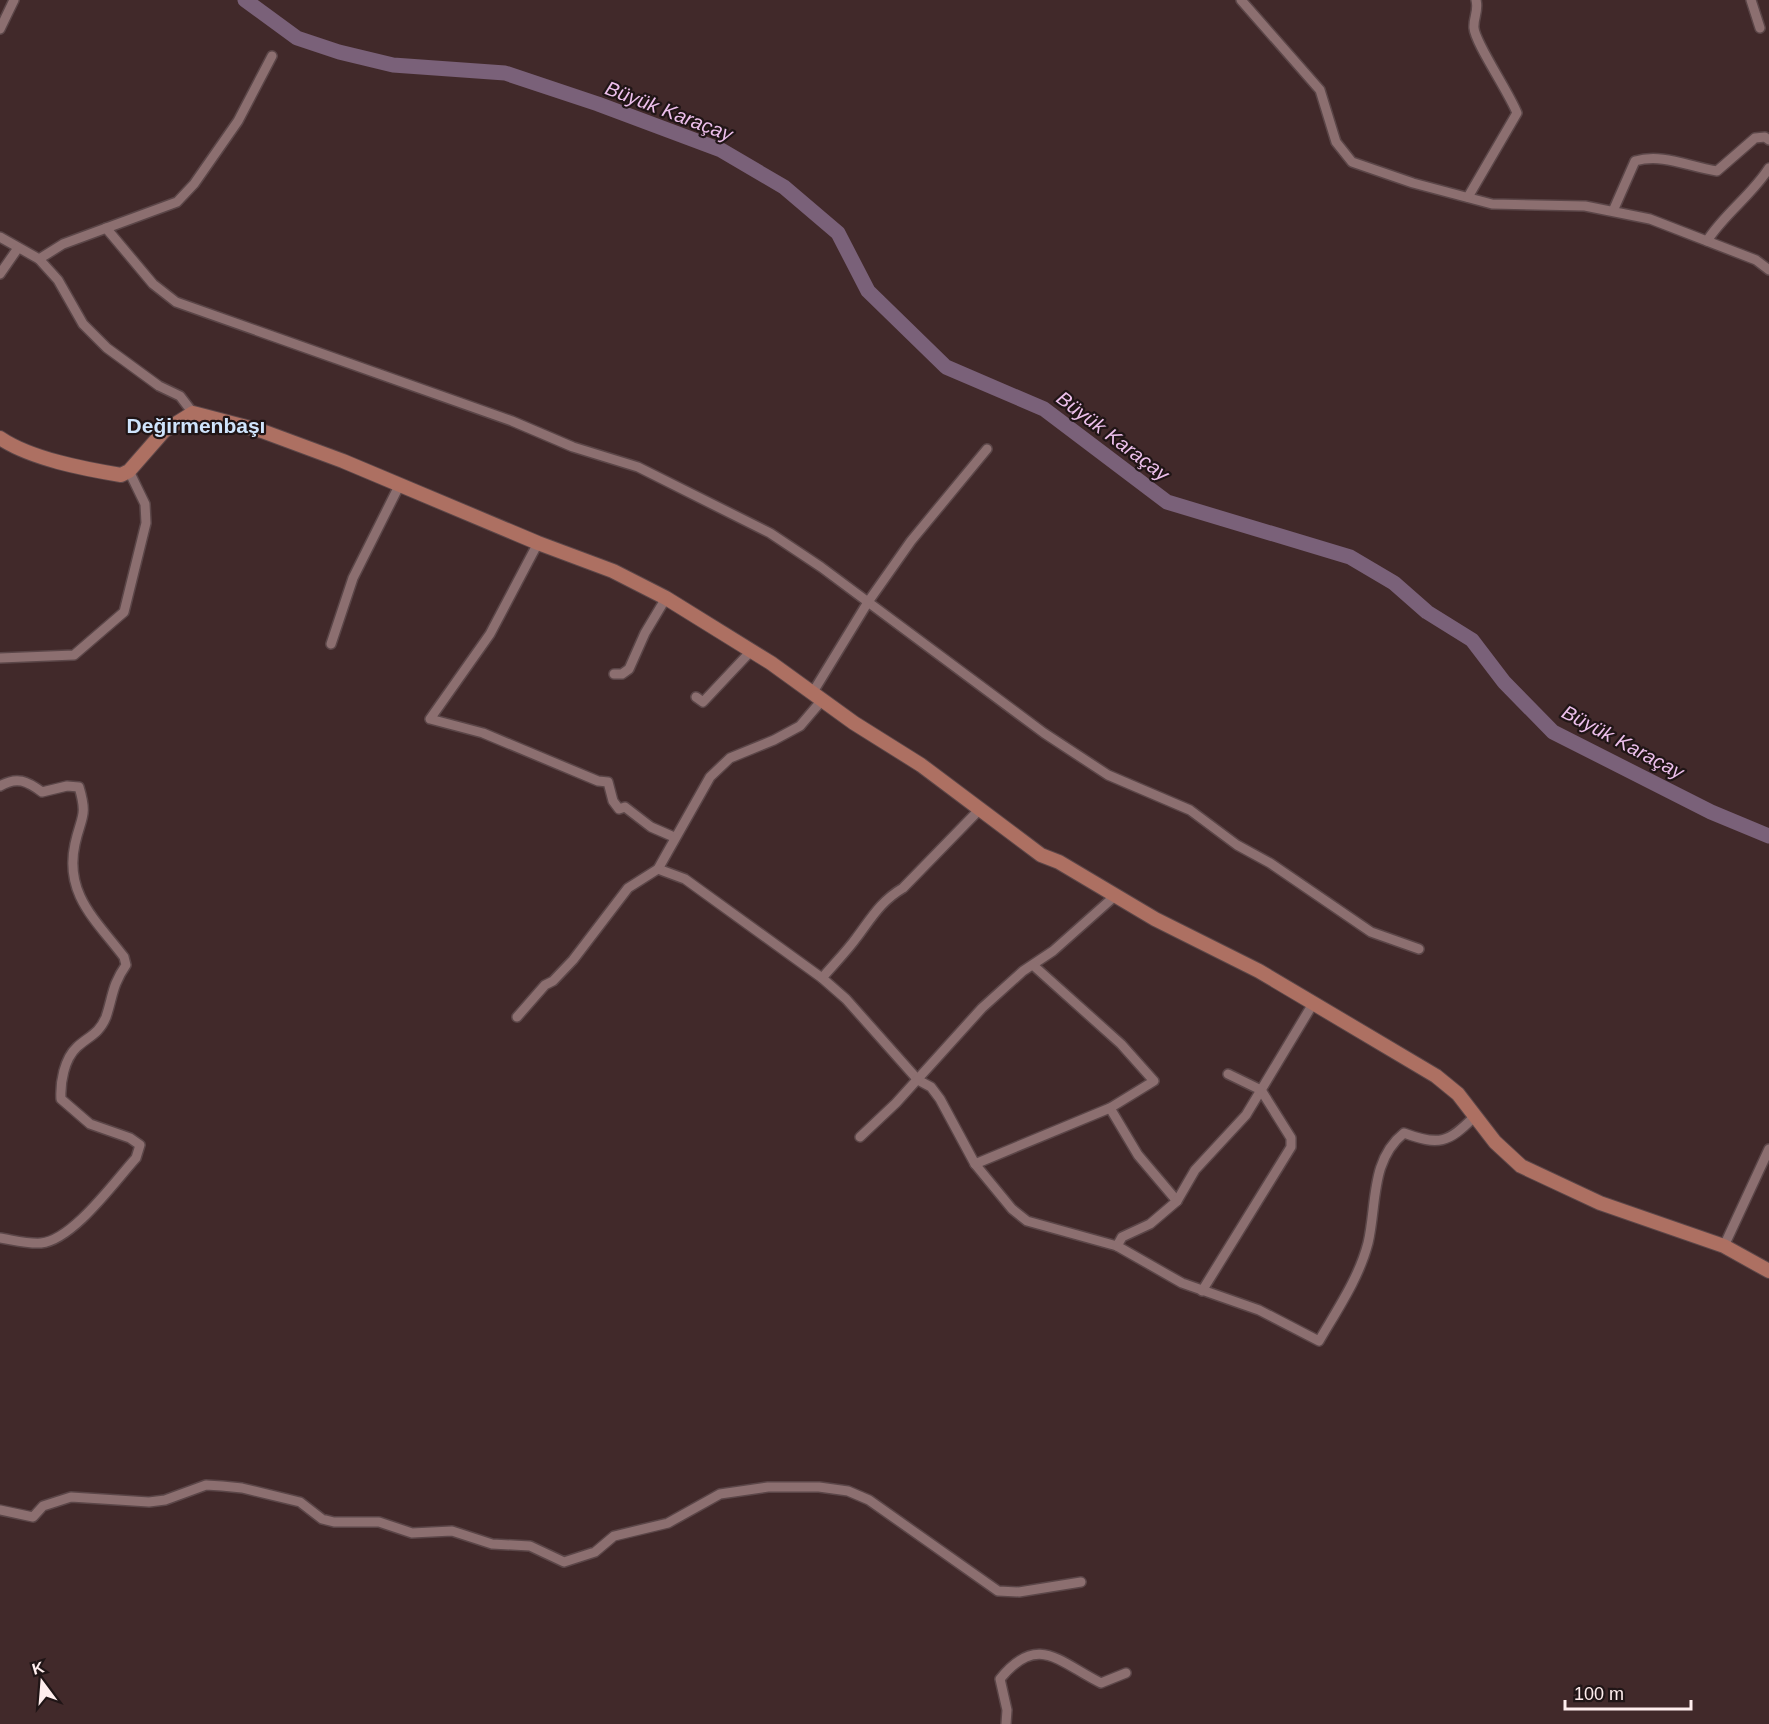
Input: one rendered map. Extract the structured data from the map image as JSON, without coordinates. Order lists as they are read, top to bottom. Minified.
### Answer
{"districts":["Değirmenbaşı"],"water":["Büyük Karaçay"],"scale_bar":"100 m","north":"top"}
